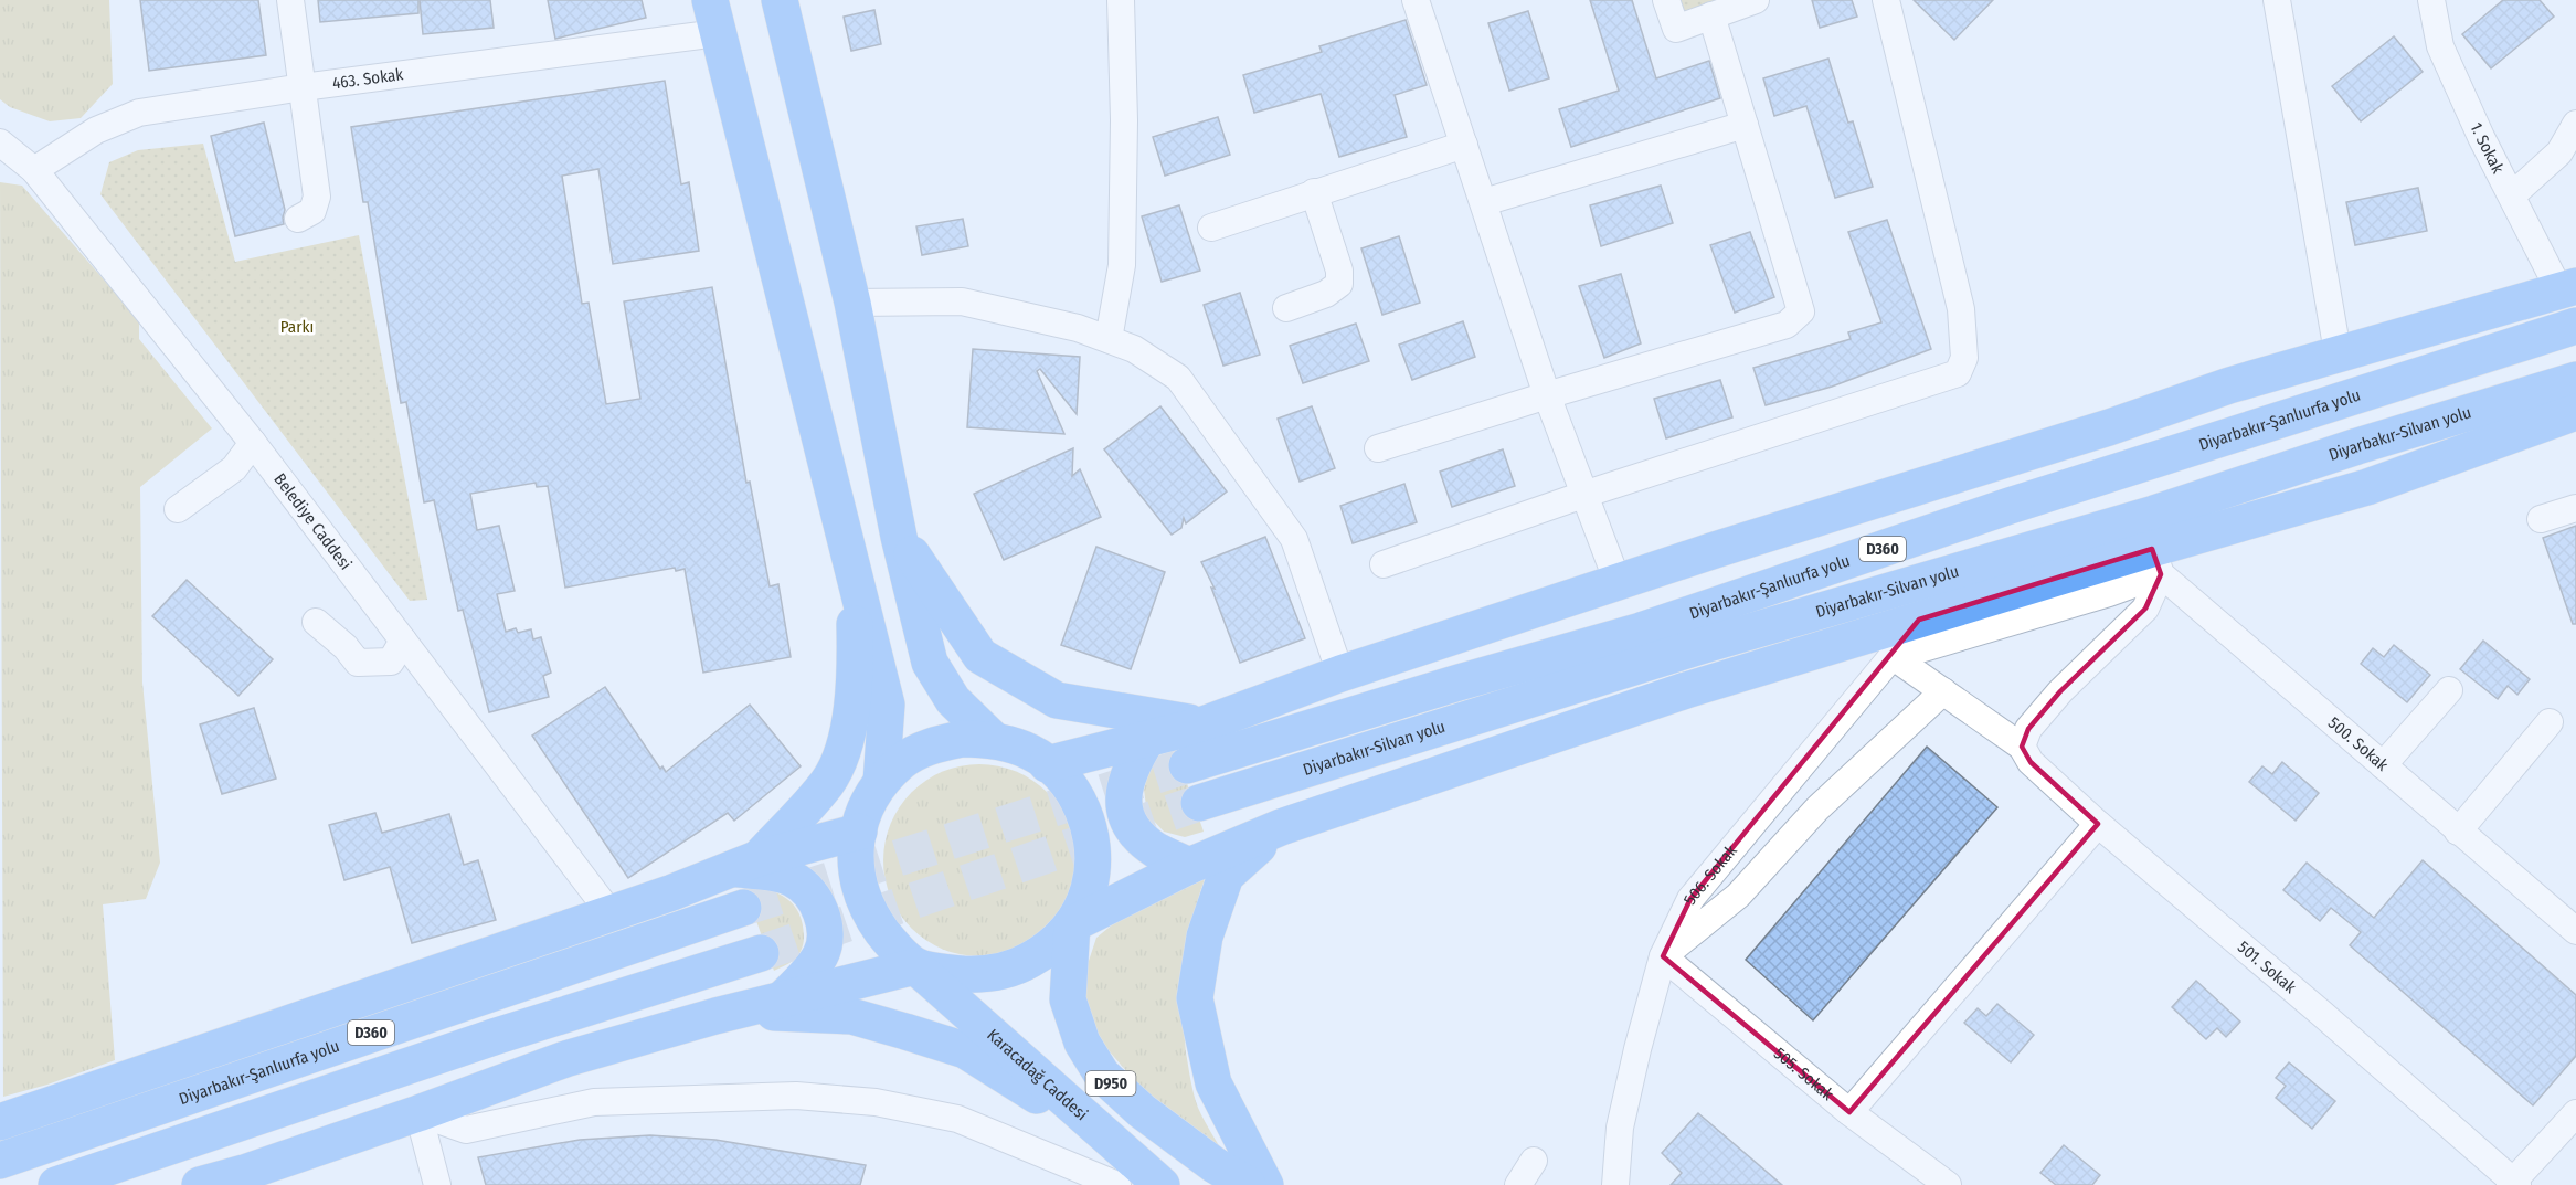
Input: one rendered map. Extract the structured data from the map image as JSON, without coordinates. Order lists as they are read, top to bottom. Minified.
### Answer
{"streets":{"highway":["Diyarbakır-Şanlıurfa yolu","Diyarbakır-Silvan yolu","D360","Karacadağ Caddesi","D950"],"street":["463. Sokak","1. Sokak","Belediye Caddesi","500. Sokak","506. Sokak","501. Sokak","505. Sokak"]},"crossings":[["463. Sokak","Belediye Caddesi"],["Diyarbakır-Silvan yolu","500. Sokak"],["506. Sokak","501. Sokak"],["506. Sokak","505. Sokak"]],"parks":["Parkı"]}
